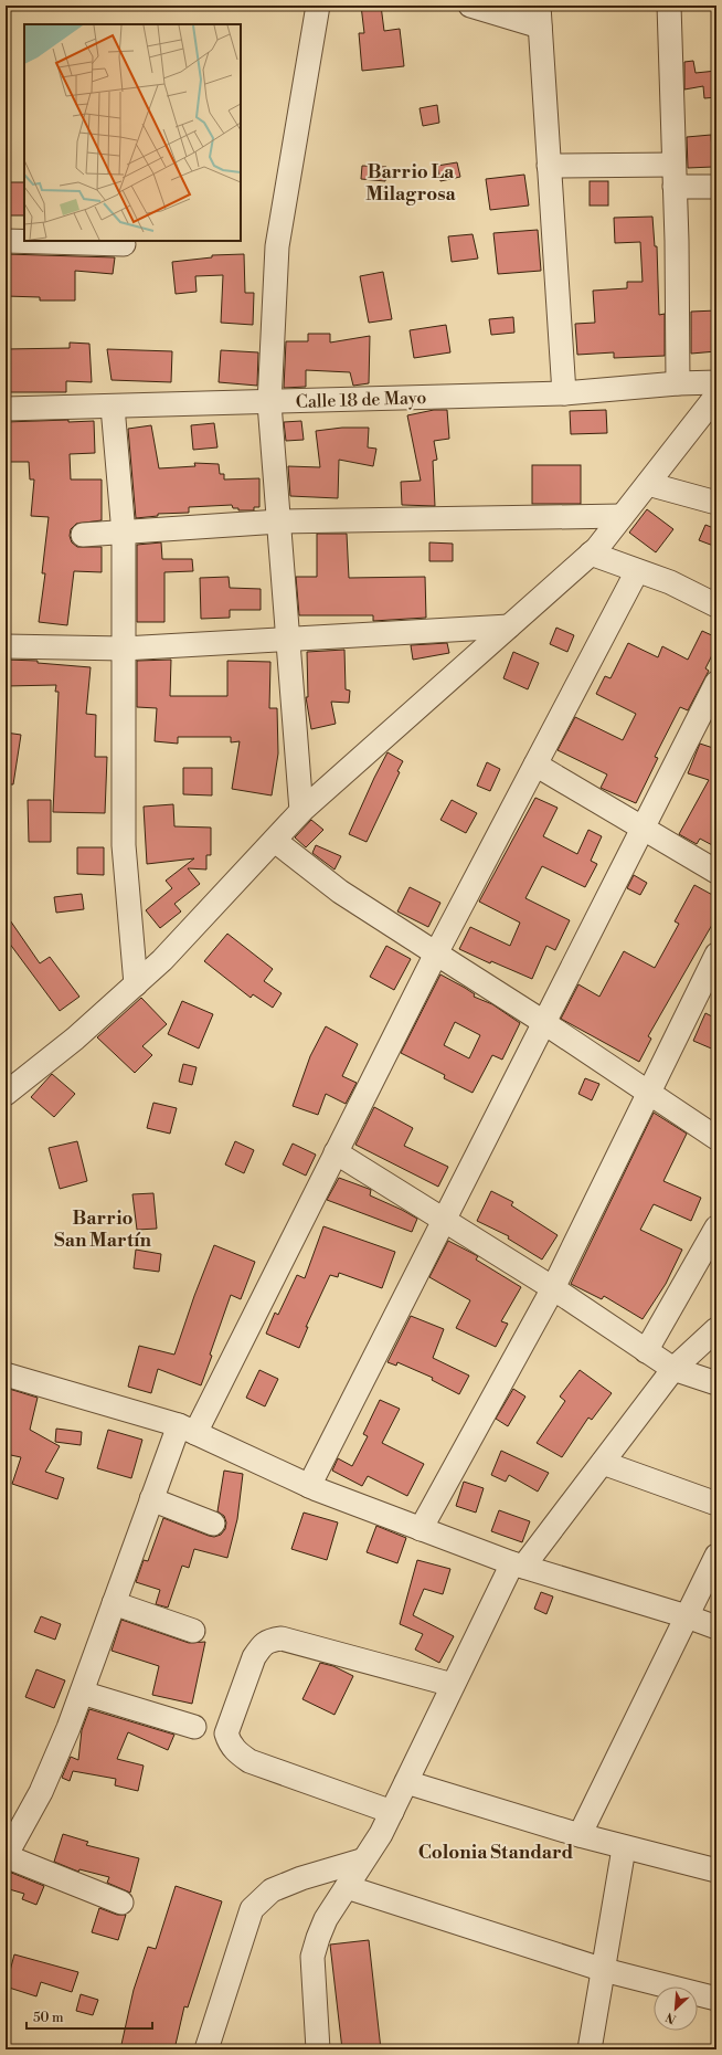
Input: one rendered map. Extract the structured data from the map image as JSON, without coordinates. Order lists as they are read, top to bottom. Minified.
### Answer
{"streets":{"street":["Calle 18 de Mayo"]},"districts":["Barrio La Milagrosa","Barrio San Martín","Colonia Standard"],"scale_bar":"50 m","north":"bottom left"}
